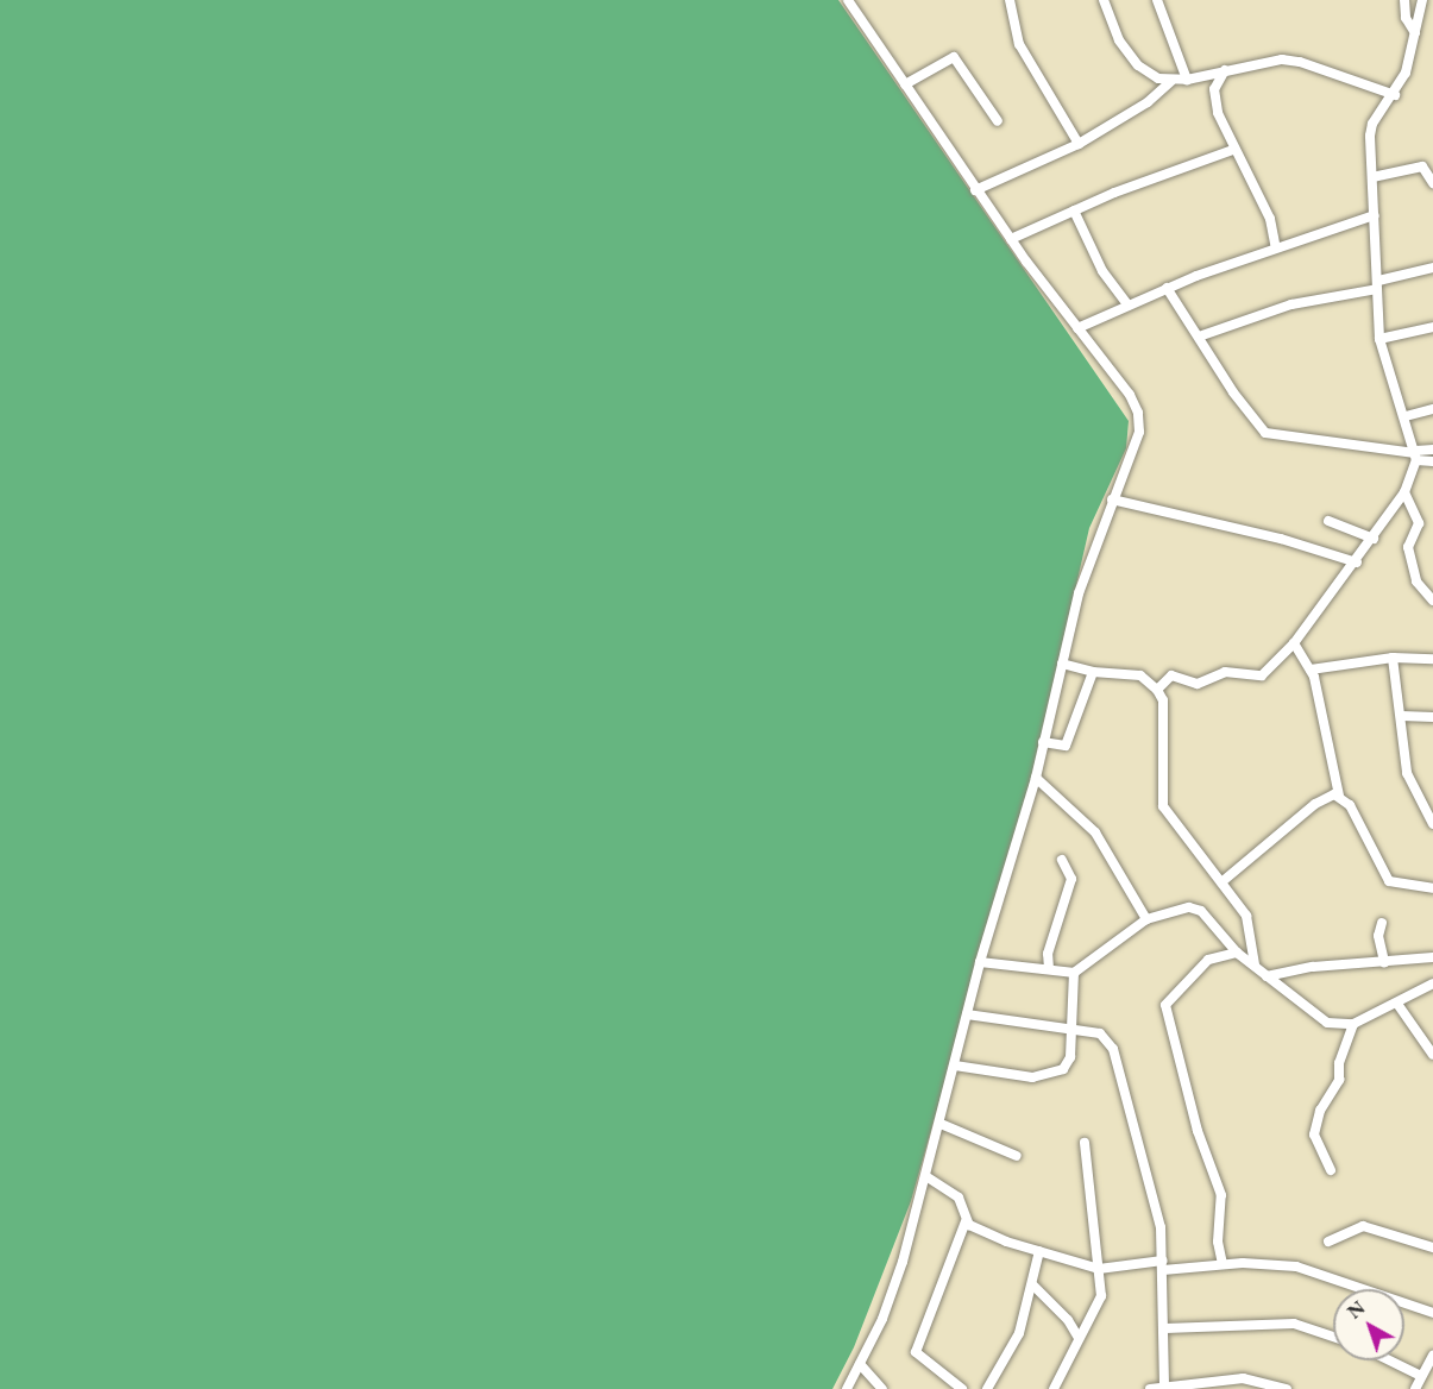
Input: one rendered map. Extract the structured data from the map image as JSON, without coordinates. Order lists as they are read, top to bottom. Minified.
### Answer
{"north":"top left"}
